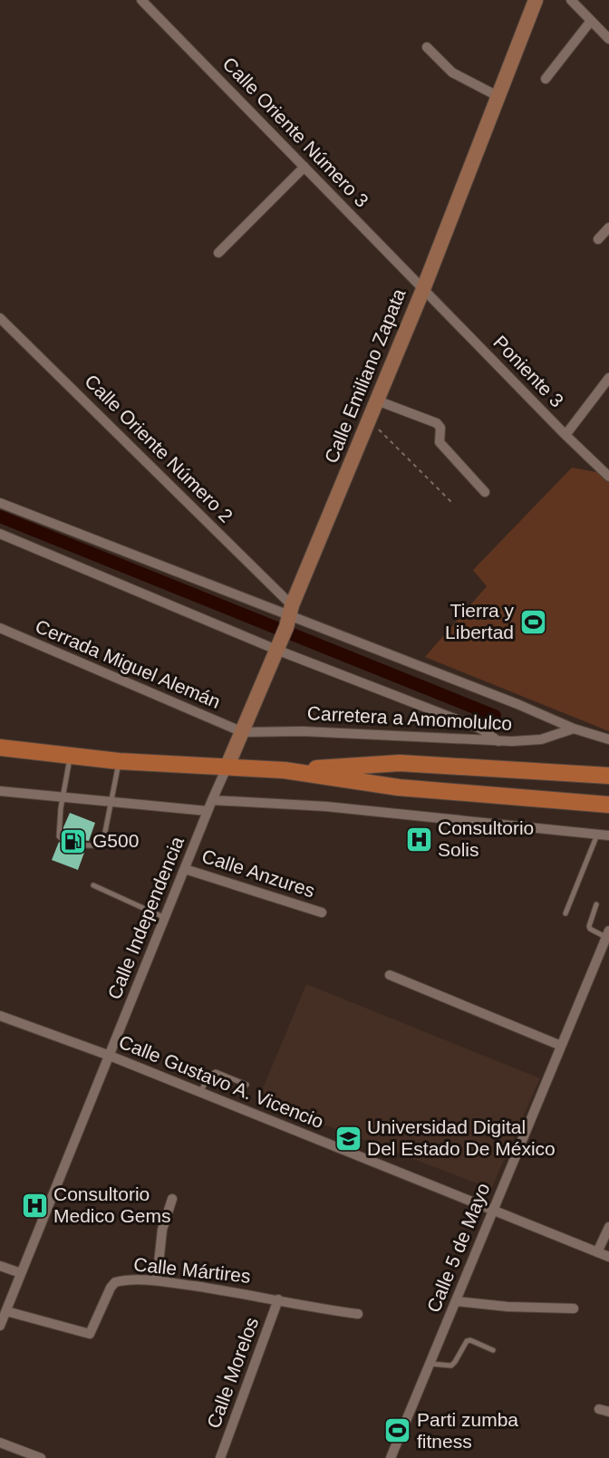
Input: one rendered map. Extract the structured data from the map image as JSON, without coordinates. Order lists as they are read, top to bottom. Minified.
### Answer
{"streets":{"street":["Calle Oriente Número 3","Poniente 3","Calle Emiliano Zapata","Calle Oriente Número 2","Cerrada Miguel Alemán","Carretera a Amomolulco","Calle Anzures","Calle Independencia","Calle Gustavo A. Vicencio","Calle 5 de Mayo","Calle Mártires","Calle Morelos"]},"crossings":[["Calle Oriente Número 3","Poniente 3"],["Calle Oriente Número 3","Calle Emiliano Zapata"],["Poniente 3","Calle Emiliano Zapata"],["Calle Emiliano Zapata","Calle Oriente Número 2"],["Calle Emiliano Zapata","Cerrada Miguel Alemán"],["Calle Emiliano Zapata","Carretera a Amomolulco"],["Calle Emiliano Zapata","Calle Independencia"],["Cerrada Miguel Alemán","Carretera a Amomolulco"],["Calle Anzures","Calle Independencia"],["Calle Independencia","Calle Gustavo A. Vicencio"],["Calle Independencia","Calle Mártires"],["Calle Gustavo A. Vicencio","Calle 5 de Mayo"],["Calle Mártires","Calle Morelos"]],"places":{"sports":["Tierra y Libertad","Parti zumba fitness"],"hospital":["Consultorio Solis","Consultorio Medico Gems"],"fuel station":["G500"],"school or university":["Universidad Digital Del Estado De México"]}}
